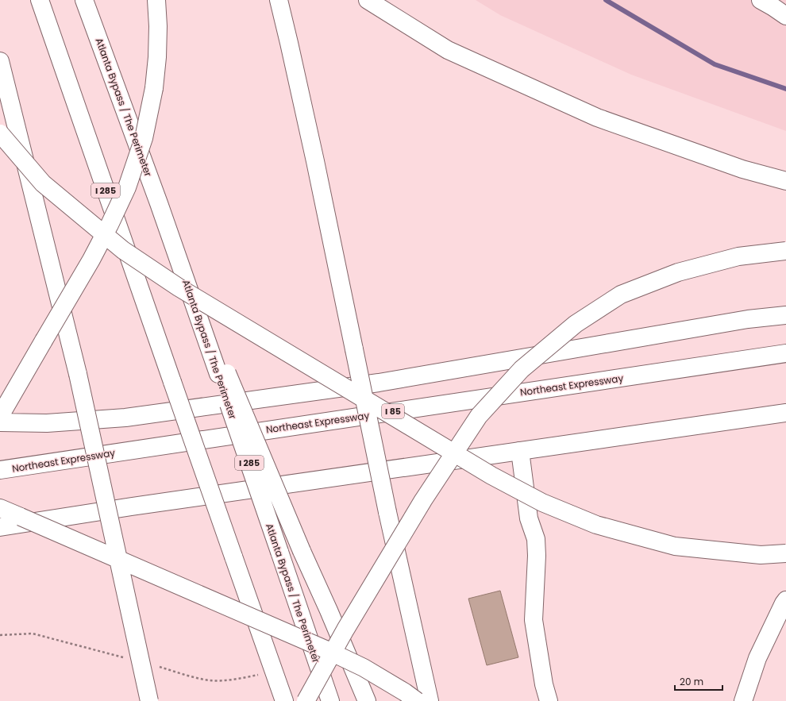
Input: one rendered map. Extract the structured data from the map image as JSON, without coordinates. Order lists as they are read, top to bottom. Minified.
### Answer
{"streets":{"main road":["Atlanta Bypass / The Perimeter","I 285","Northeast Expressway","I 85"]},"scale_bar":"20 m"}
